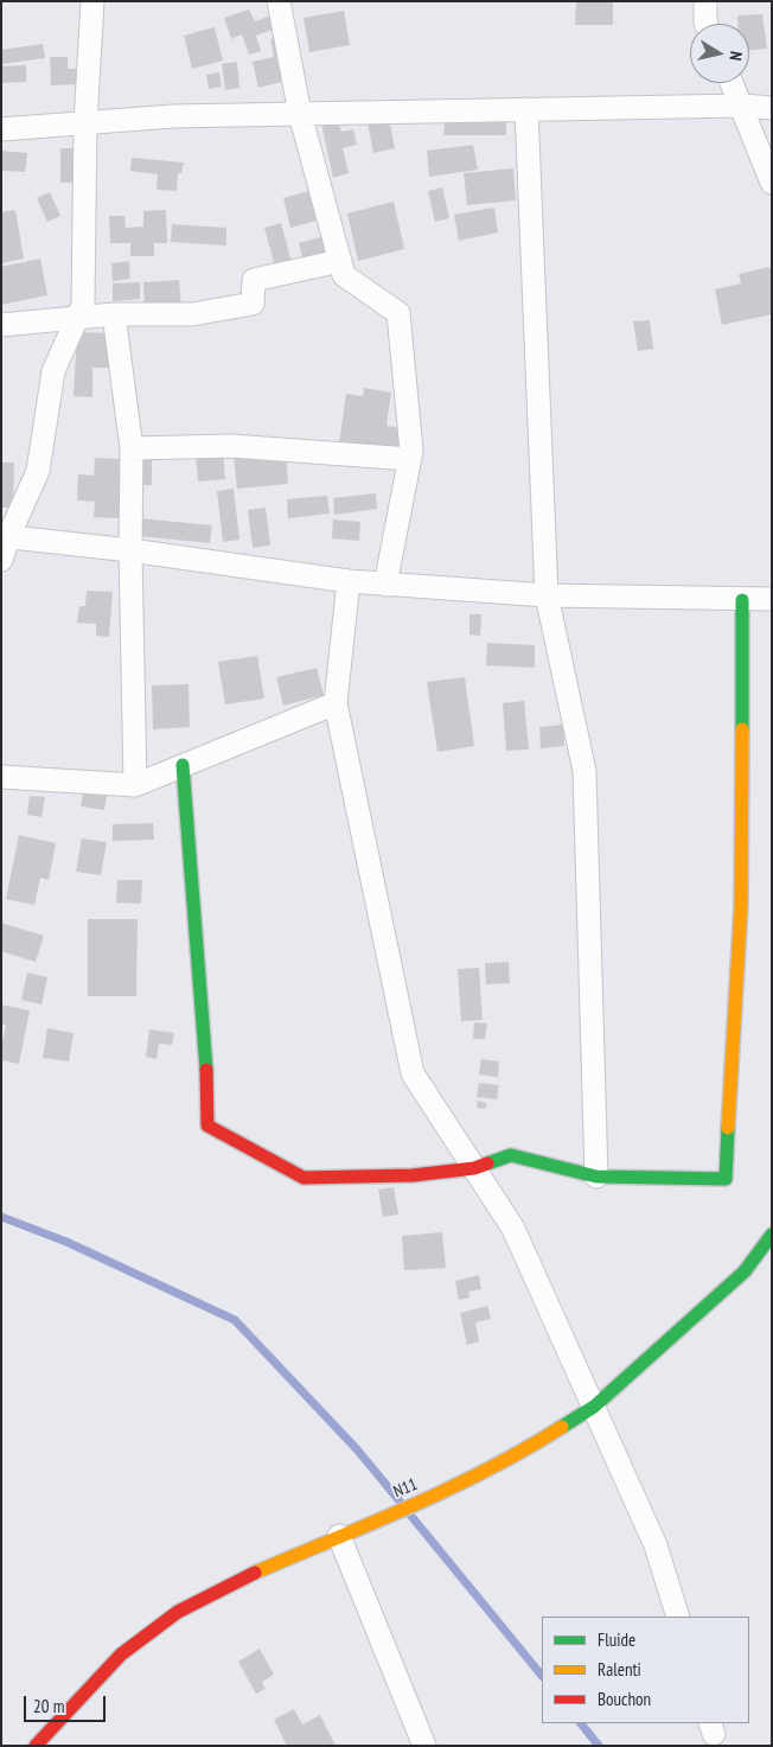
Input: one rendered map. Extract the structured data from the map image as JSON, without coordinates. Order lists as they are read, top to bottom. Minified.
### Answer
{"streets":{"street":["N11"]},"legend":["Fluide","Ralenti","Bouchon"],"scale_bar":"20 m","north":"right"}
